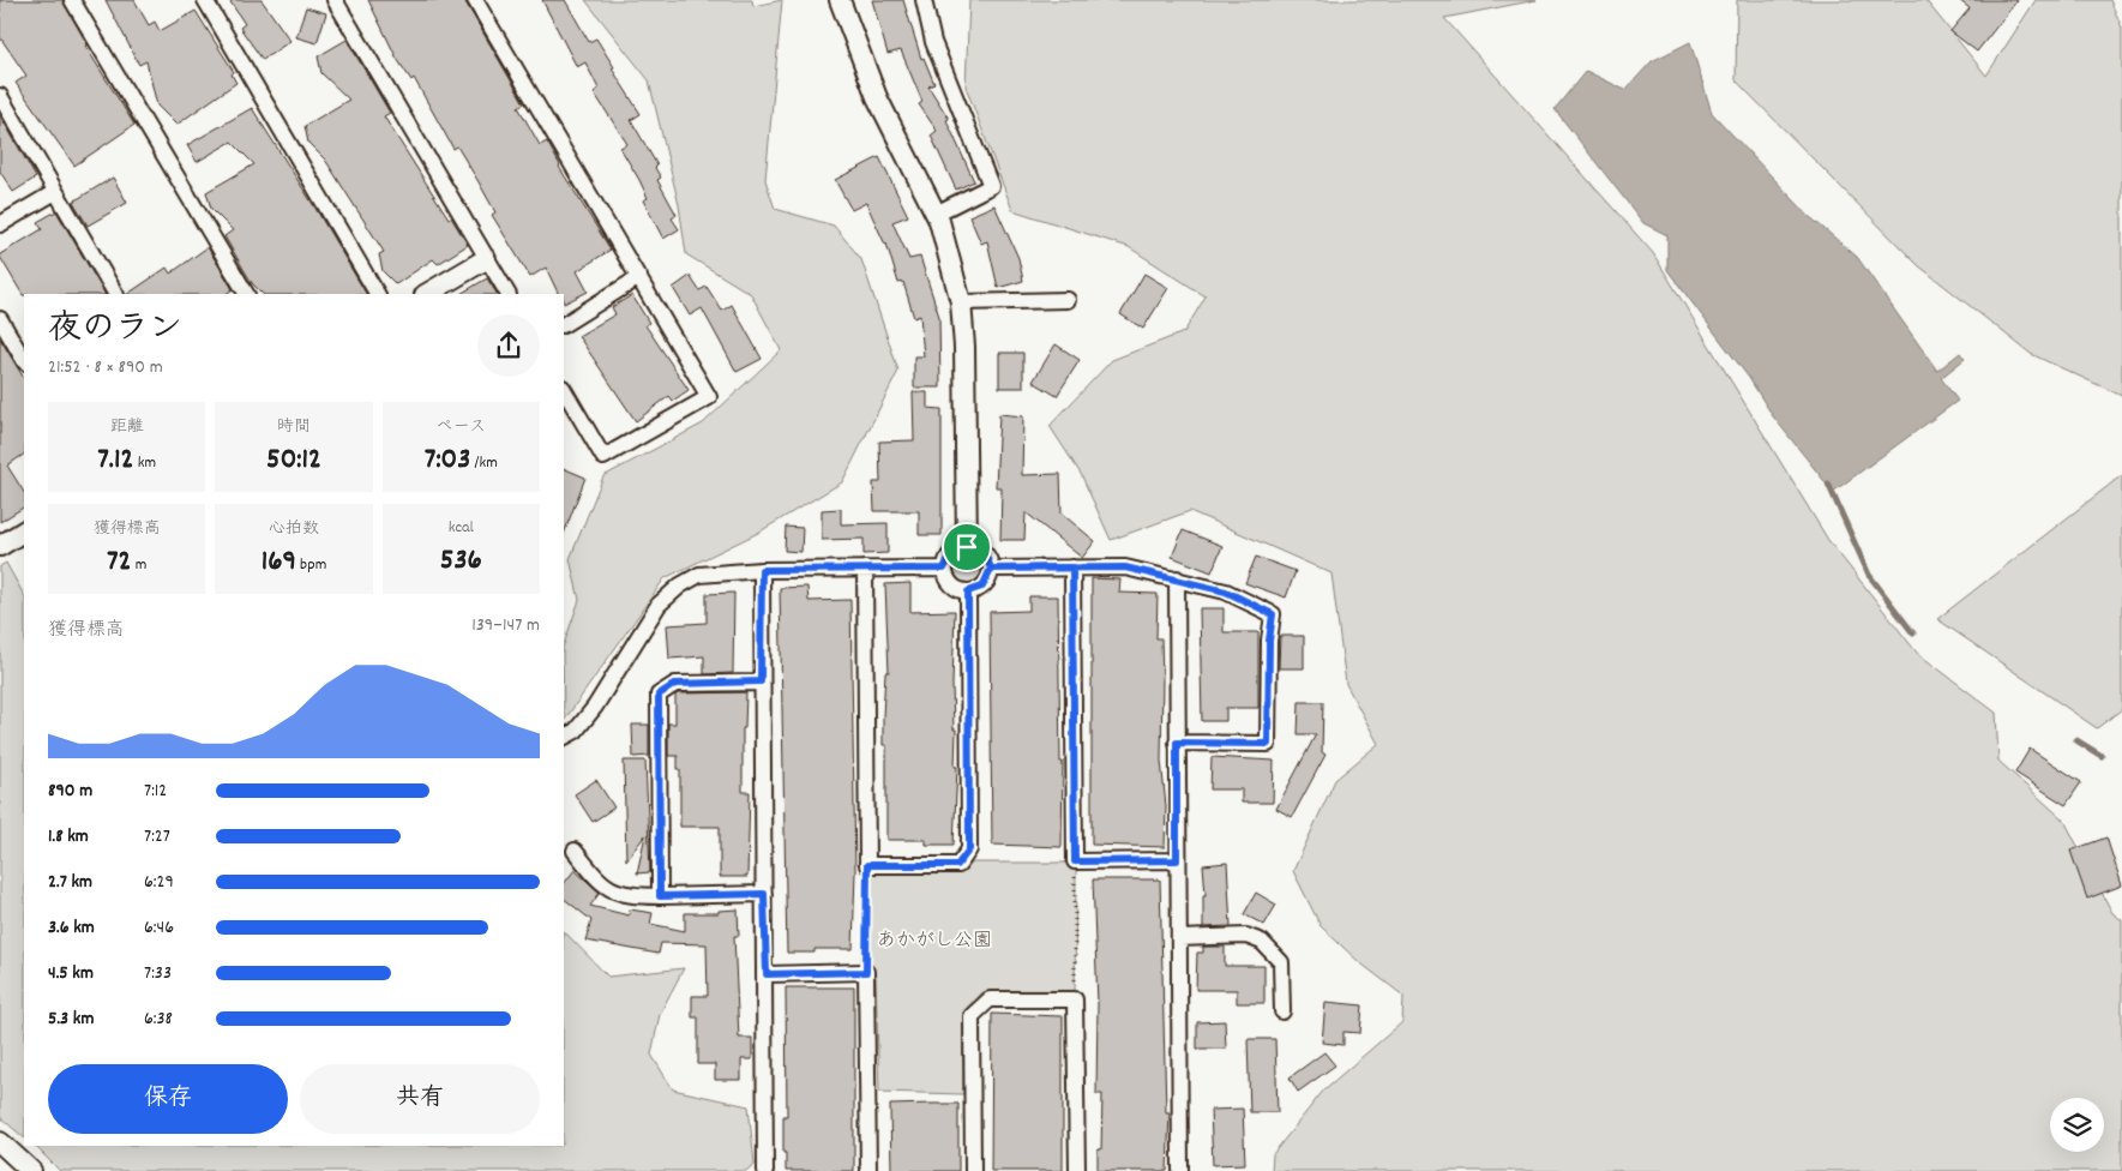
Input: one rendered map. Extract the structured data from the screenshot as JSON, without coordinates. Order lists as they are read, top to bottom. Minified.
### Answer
{"parks":["あかがし公園"],"page":{"heading":["夜のラン","21:52 · 8 × 890 m"],"stats":[["距離","7.12 km"],["時間","50:12"],["ペース","7:03 /km"],["獲得標高","72 m"],["心拍数","169 bpm"],["kcal","536"]],"chart":["獲得標高","139–147 m"],"list":[{"name":"890 m","note":"7:12"},{"name":"1.8 km","note":"7:27"},{"name":"2.7 km","note":"6:29"},{"name":"3.6 km","note":"6:46"},{"name":"4.5 km","note":"7:33"},{"name":"5.3 km","note":"6:38"}],"buttons":["保存","共有"]}}
